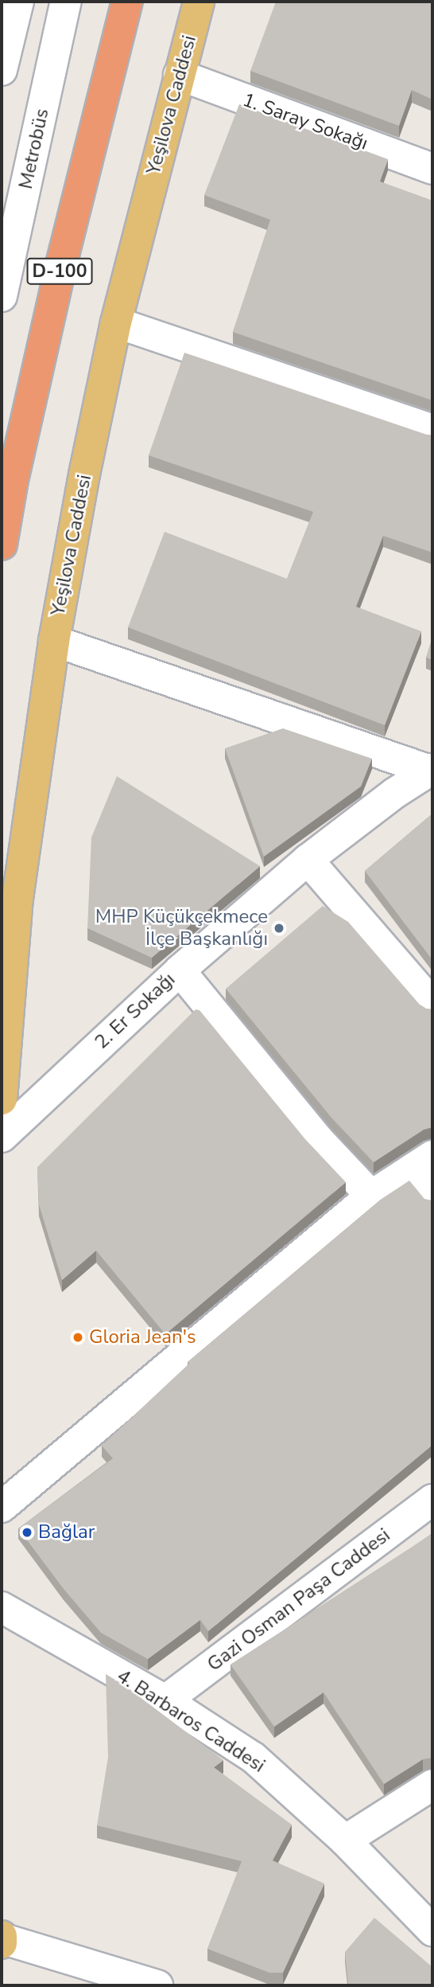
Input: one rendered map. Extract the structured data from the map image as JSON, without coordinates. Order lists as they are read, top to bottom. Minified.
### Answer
{"streets":{"highway":["D-100"],"main road":["Yeşilova Caddesi"],"street":["1. Saray Sokağı","Metrobüs","2. Er Sokağı","Gazi Osman Paşa Caddesi","4. Barbaros Caddesi"]},"crossings":[["Yeşilova Caddesi","1. Saray Sokağı"],["Gazi Osman Paşa Caddesi","4. Barbaros Caddesi"]],"places":["MHP Küçükçekmece İlçe Başkanlığı","Gloria Jean's","Bağlar"]}
